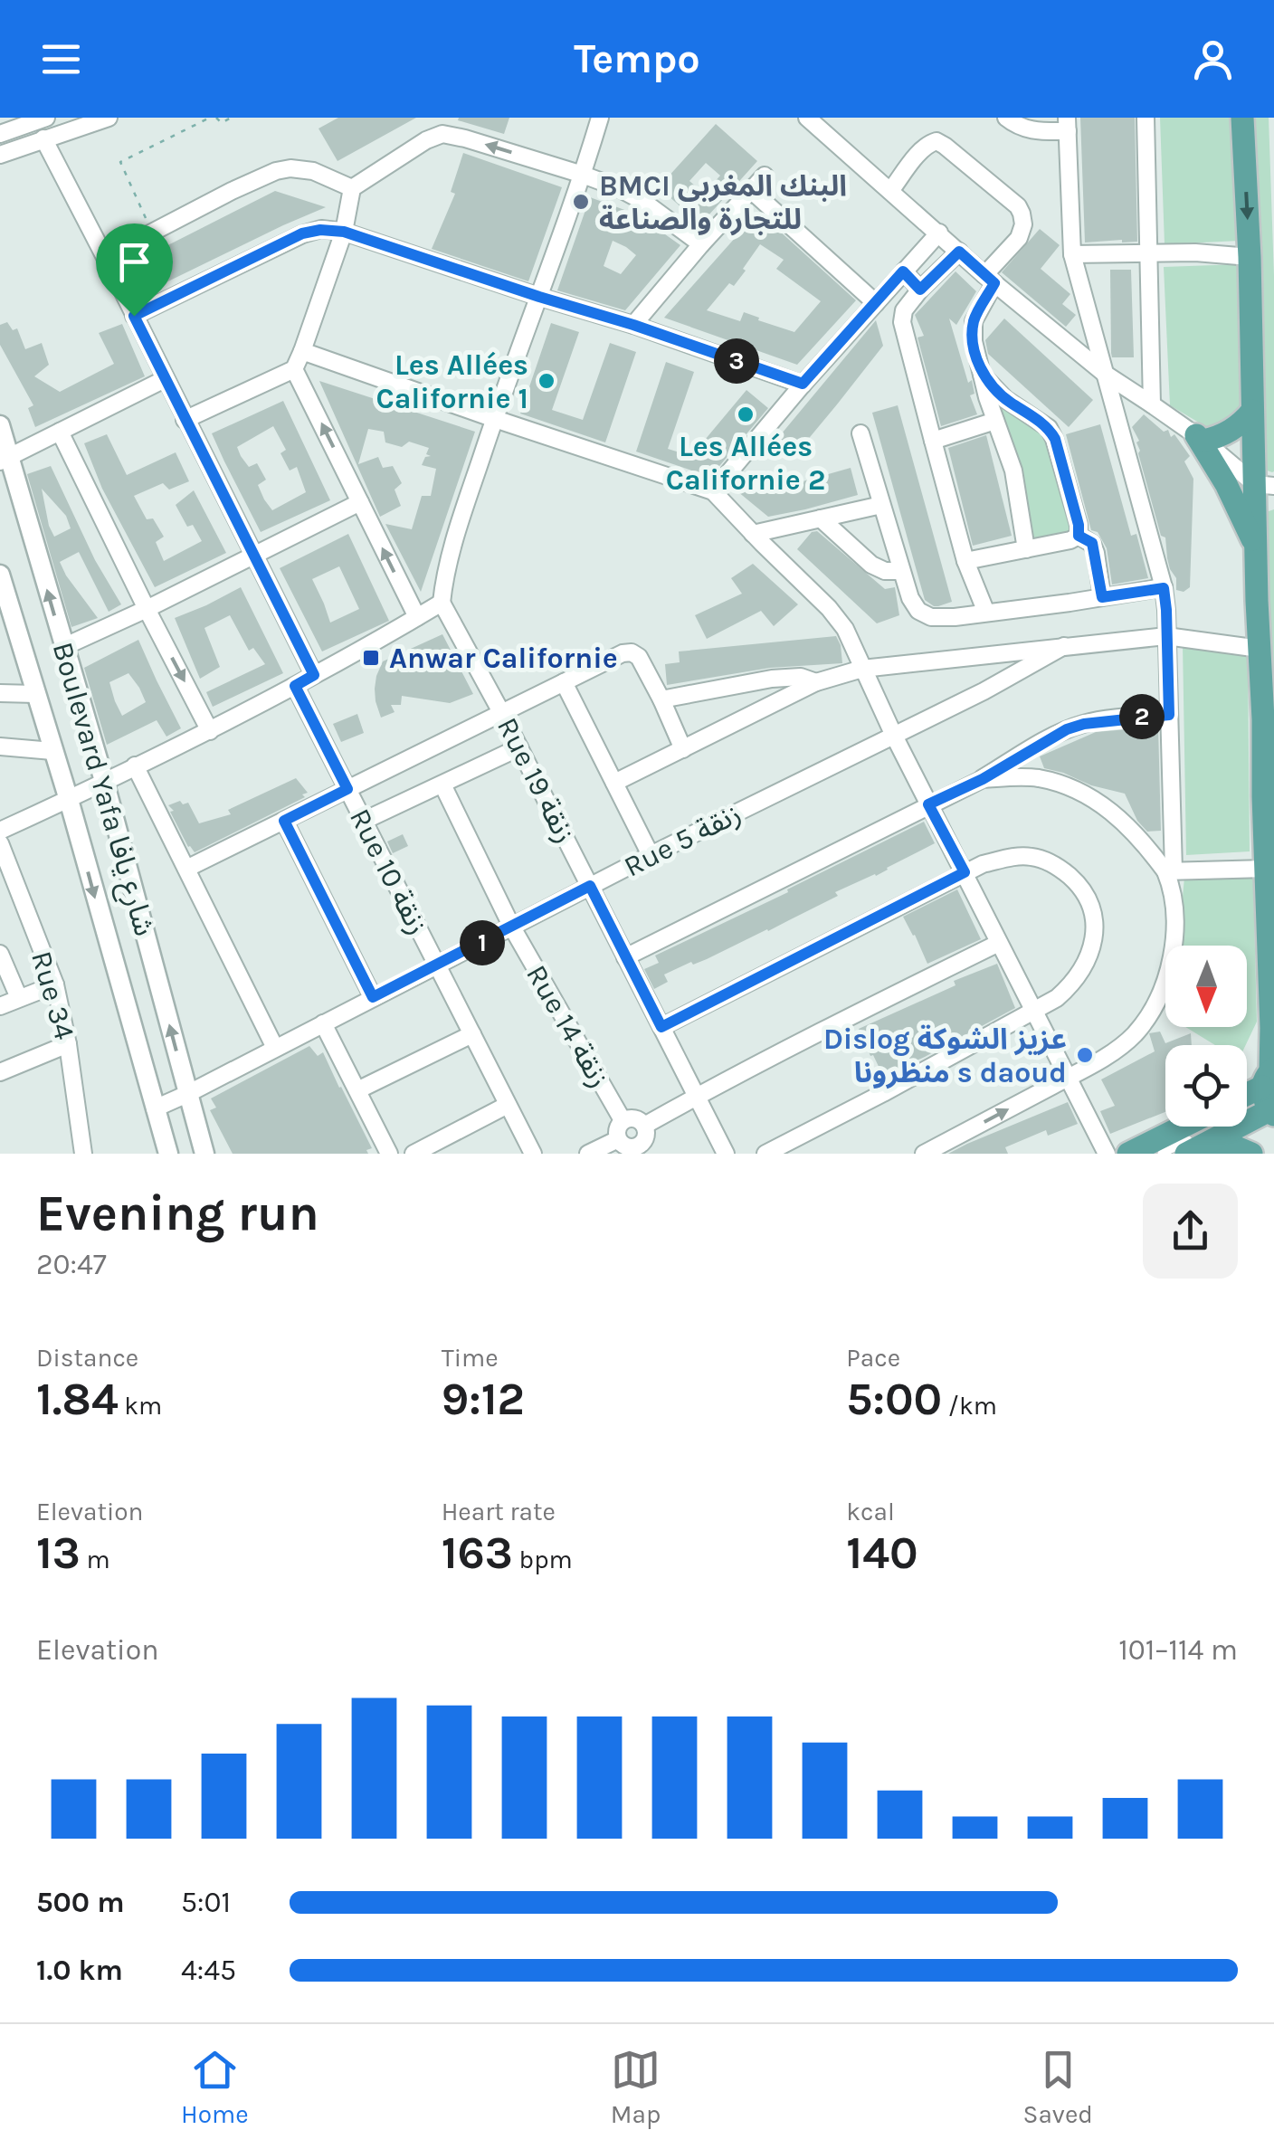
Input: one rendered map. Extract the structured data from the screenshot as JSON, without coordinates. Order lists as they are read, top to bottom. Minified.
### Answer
{"streets":{"street":["Rue 19 زنقة","Boulevard Yafa شارع يافا","Rue 5 زنقة","Rue 10 زنقة","Rue 34","Rue 14 زنقة"]},"crossings":[["Rue 19 زنقة","Rue 5 زنقة"],["Boulevard Yafa شارع يافا","Rue 5 زنقة"],["Rue 5 زنقة","Rue 10 زنقة"],["Rue 5 زنقة","Rue 14 زنقة"]],"places":{"other":["BMCI البنك المغربي للتجارة والصناعة","Les Allées Californie 1","Les Allées Californie 2","Dislog عزيز الشوكة منظرونا s daoud"],"transit":["Anwar Californie"]},"north":"bottom","page":{"header":"Tempo","pins":["3","2","1"],"heading":["Evening run","20:47"],"stats":[["Distance","1.84 km"],["Time","9:12"],["Pace","5:00 /km"],["Elevation","13 m"],["Heart rate","163 bpm"],["kcal","140"]],"chart":["Elevation","101–114 m"],"list":[{"name":"500 m","note":"5:01"},{"name":"1.0 km","note":"4:45"}],"tabs":["Home","Map","Saved"]}}
